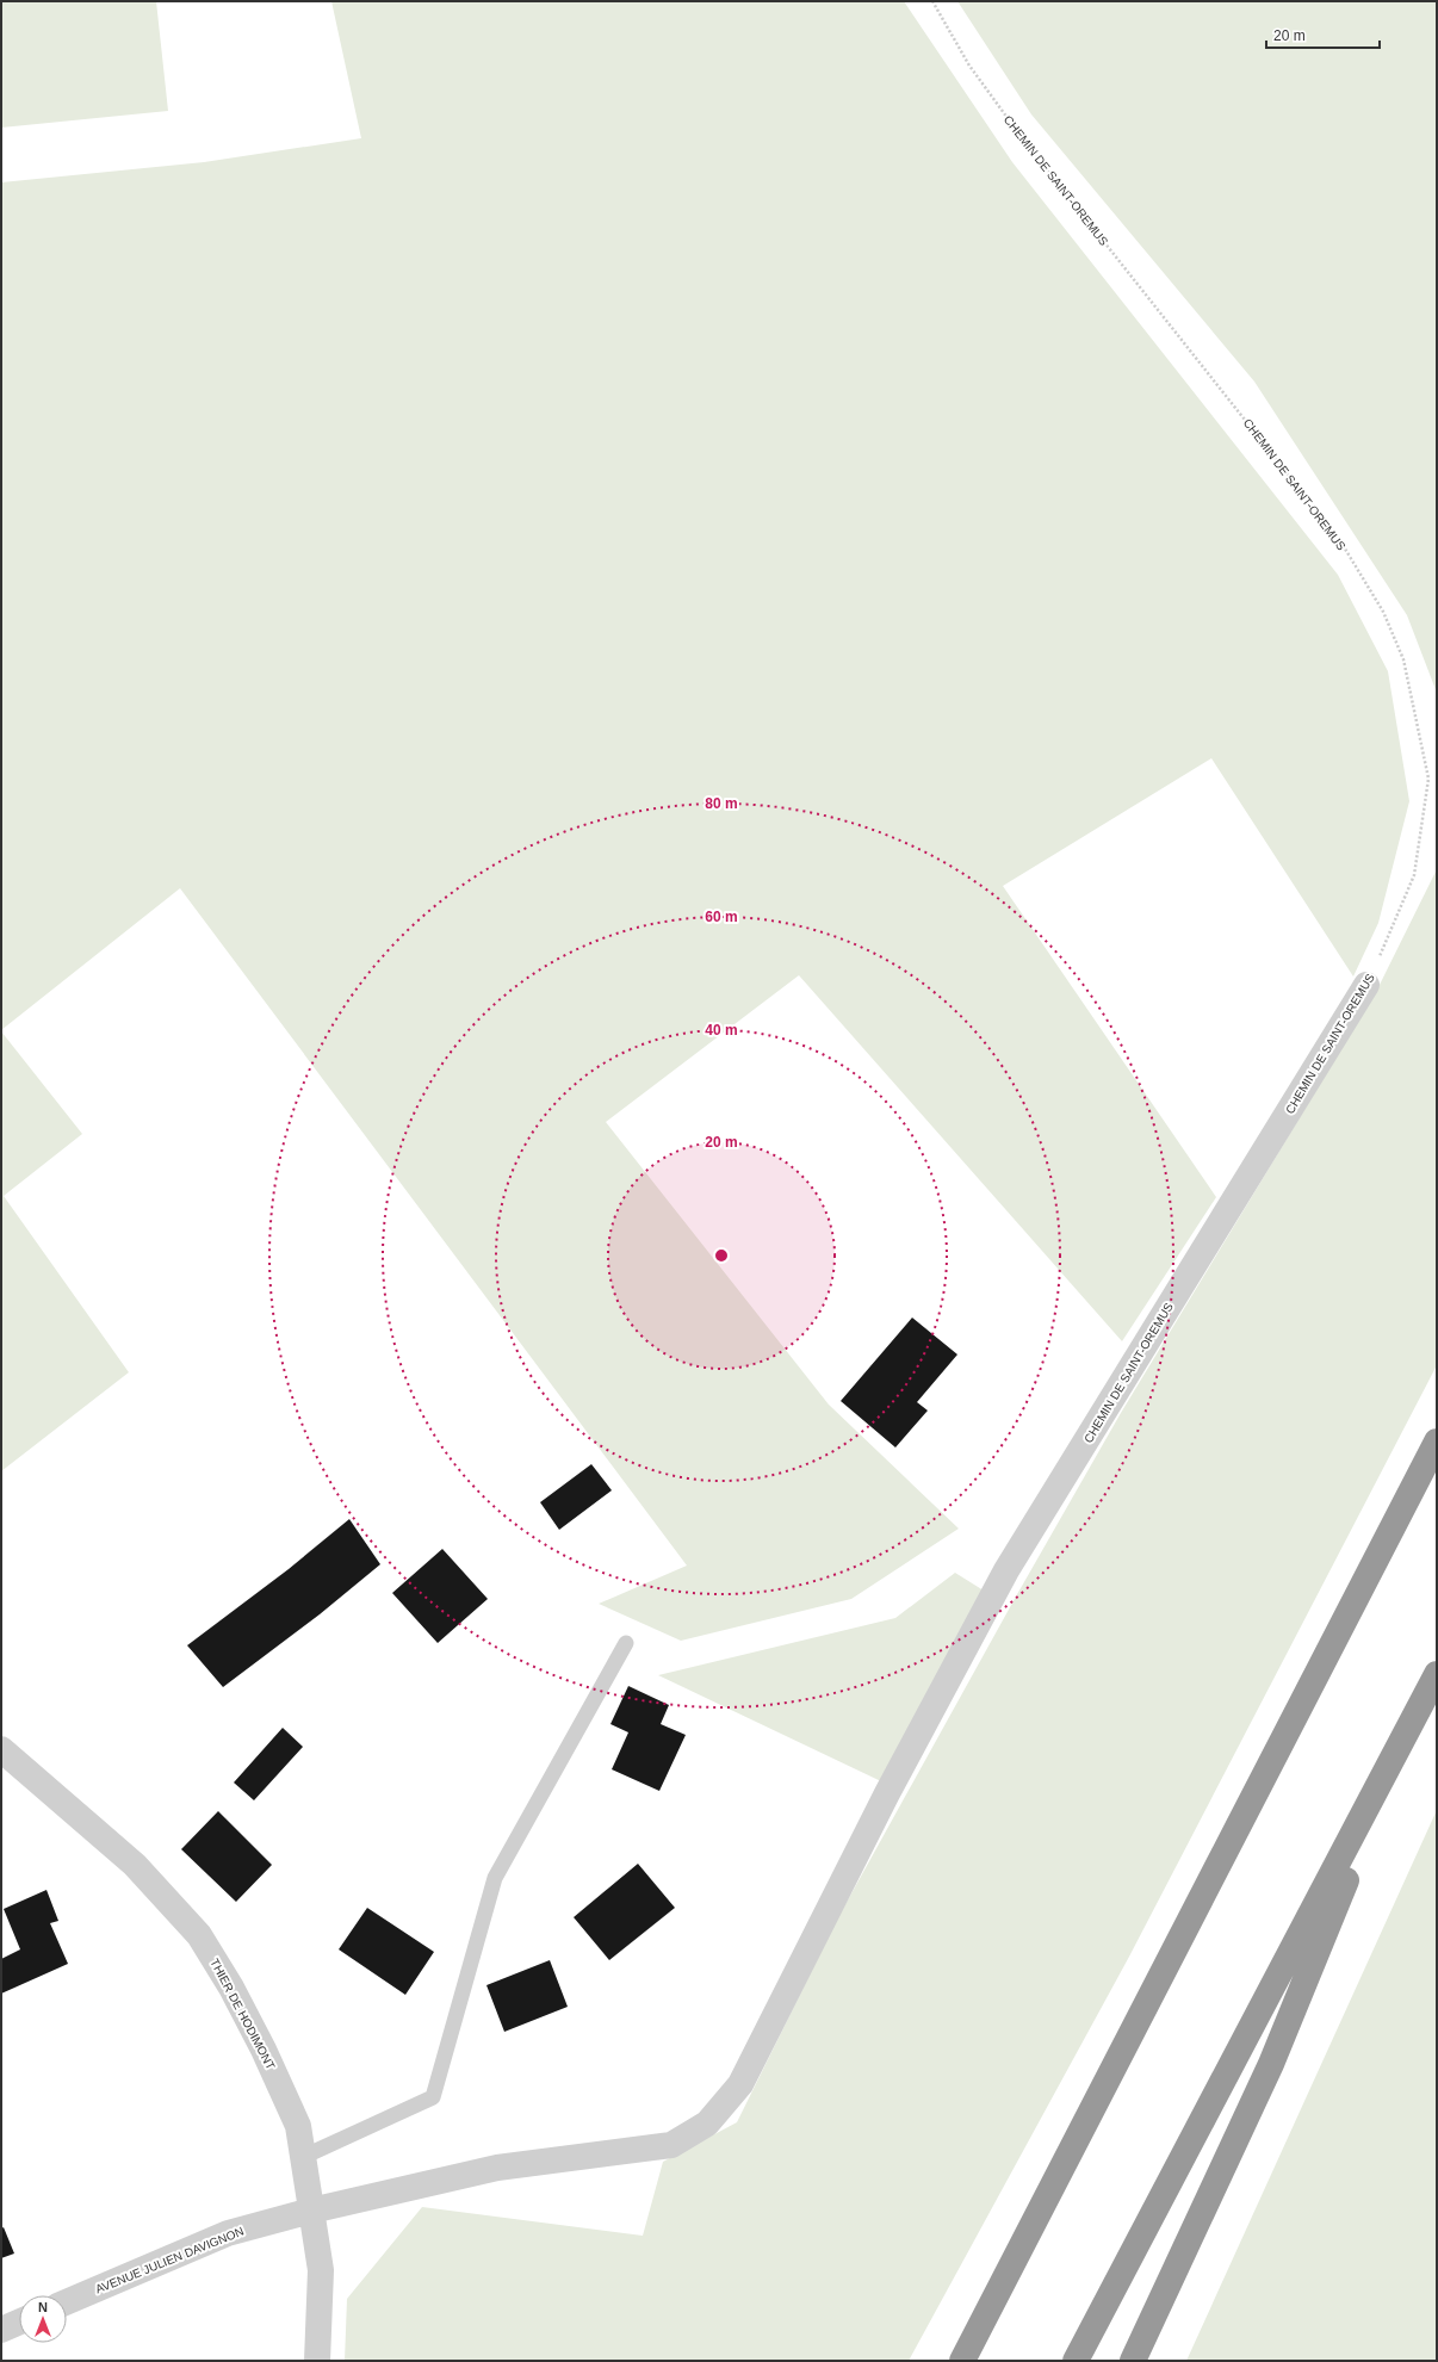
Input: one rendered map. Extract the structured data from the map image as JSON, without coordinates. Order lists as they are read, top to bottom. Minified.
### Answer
{"streets":{"street":["CHEMIN DE SAINT-OREMUS","THIER DE HODIMONT","AVENUE JULIEN DAVIGNON"]},"crossings":[["CHEMIN DE SAINT-OREMUS","THIER DE HODIMONT"],["CHEMIN DE SAINT-OREMUS","AVENUE JULIEN DAVIGNON"],["THIER DE HODIMONT","AVENUE JULIEN DAVIGNON"]],"scale_bar":"20 m","north":"top","rings":["80 m","60 m","40 m","20 m"]}
